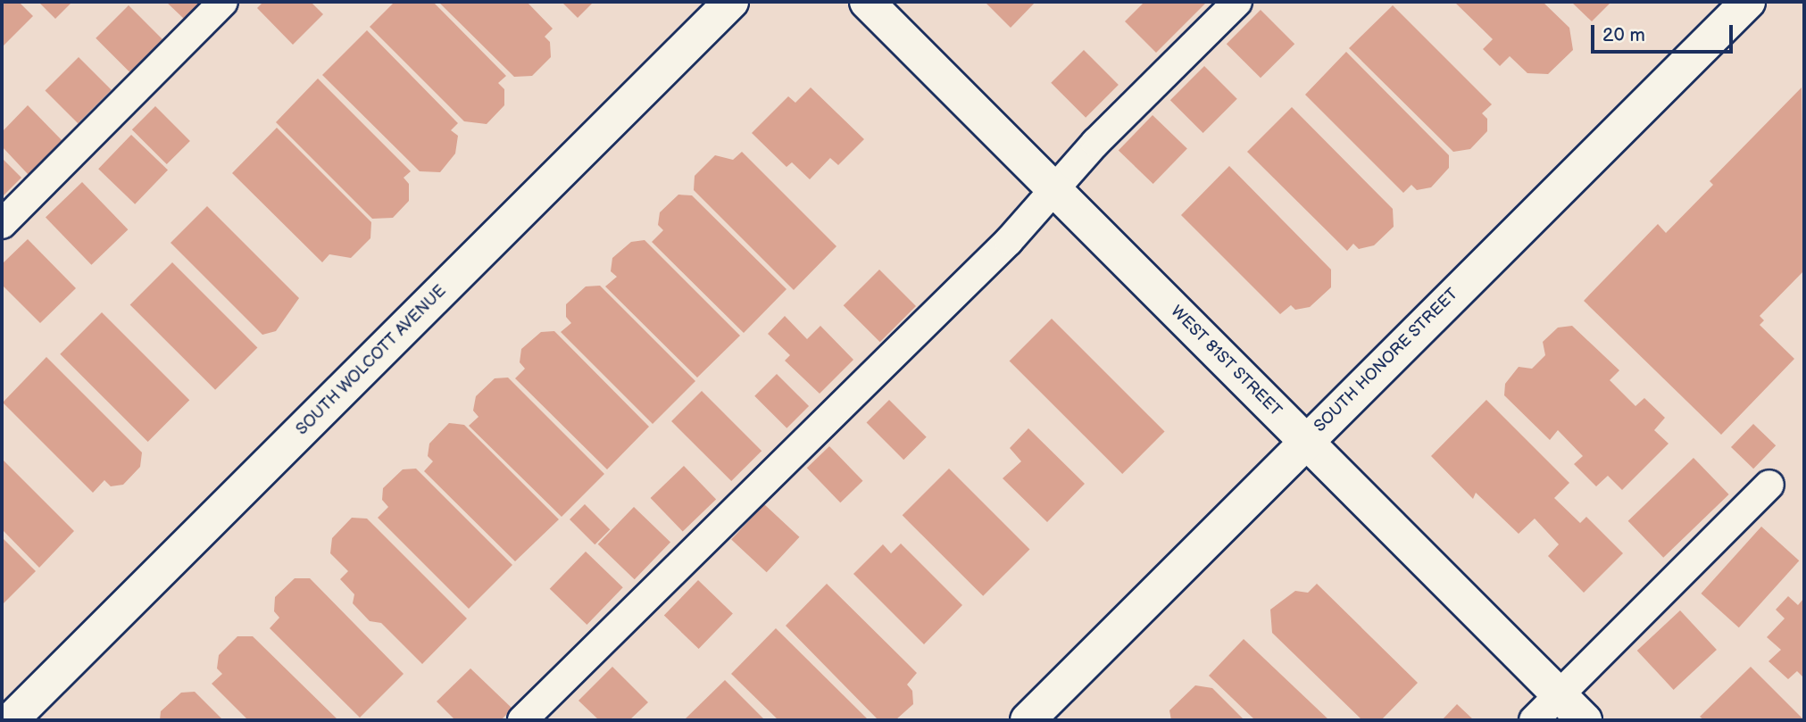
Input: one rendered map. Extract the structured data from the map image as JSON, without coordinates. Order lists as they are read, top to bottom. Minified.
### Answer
{"streets":{"street":["SOUTH WOLCOTT AVENUE","SOUTH HONORE STREET","WEST 81ST STREET"]},"crossings":[["SOUTH HONORE STREET","WEST 81ST STREET"]],"scale_bar":"20 m"}
